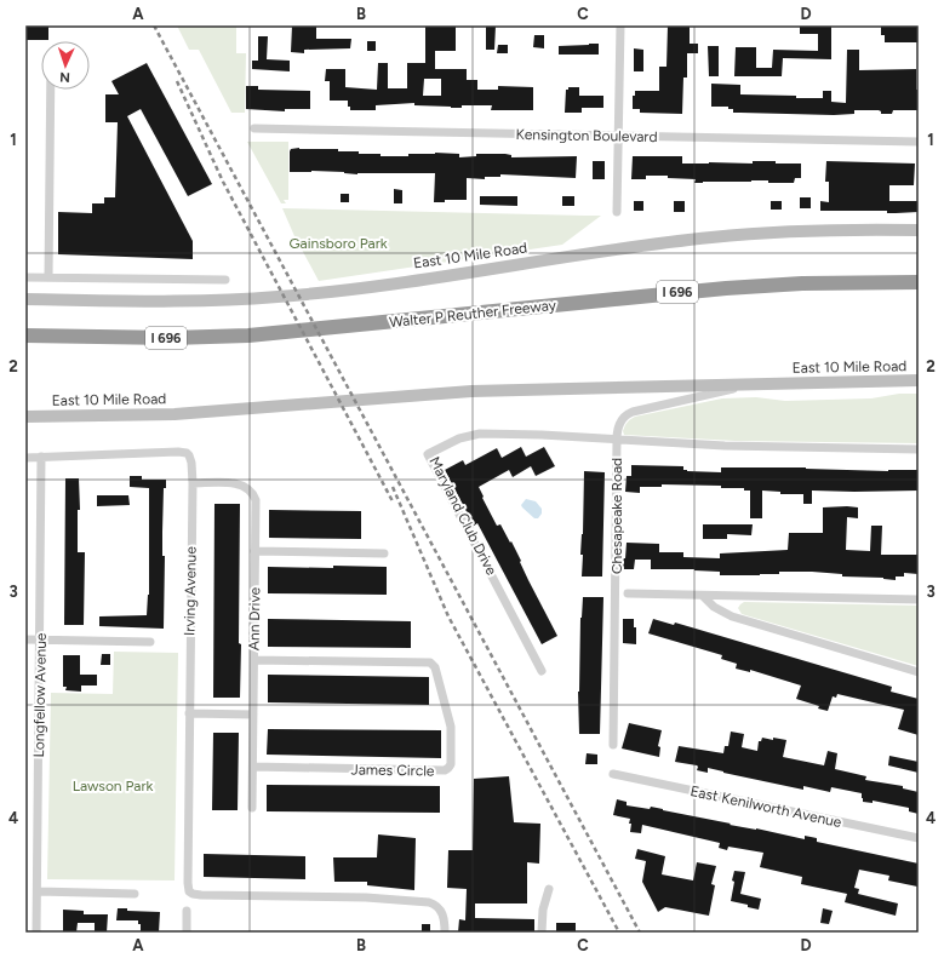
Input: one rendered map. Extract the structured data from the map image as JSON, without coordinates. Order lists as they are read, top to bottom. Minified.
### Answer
{"streets":{"highway":["I 696","Walter P Reuther Freeway"],"main road":["East 10 Mile Road"],"street":["Kensington Boulevard","Maryland Club Drive","Chesapeake Road","Irving Avenue","Ann Drive","Longfellow Avenue","James Circle","East Kenilworth Avenue"]},"crossings":[["East 10 Mile Road","Chesapeake Road"],["Maryland Club Drive","Chesapeake Road"],["Irving Avenue","Ann Drive"],["Irving Avenue","Longfellow Avenue"],["Ann Drive","James Circle"]],"parks":["Gainsboro Park","Lawson Park"],"north":"bottom","grid":{"columns":["A","B","C","D"],"rows":["1","2","3","4"]}}
